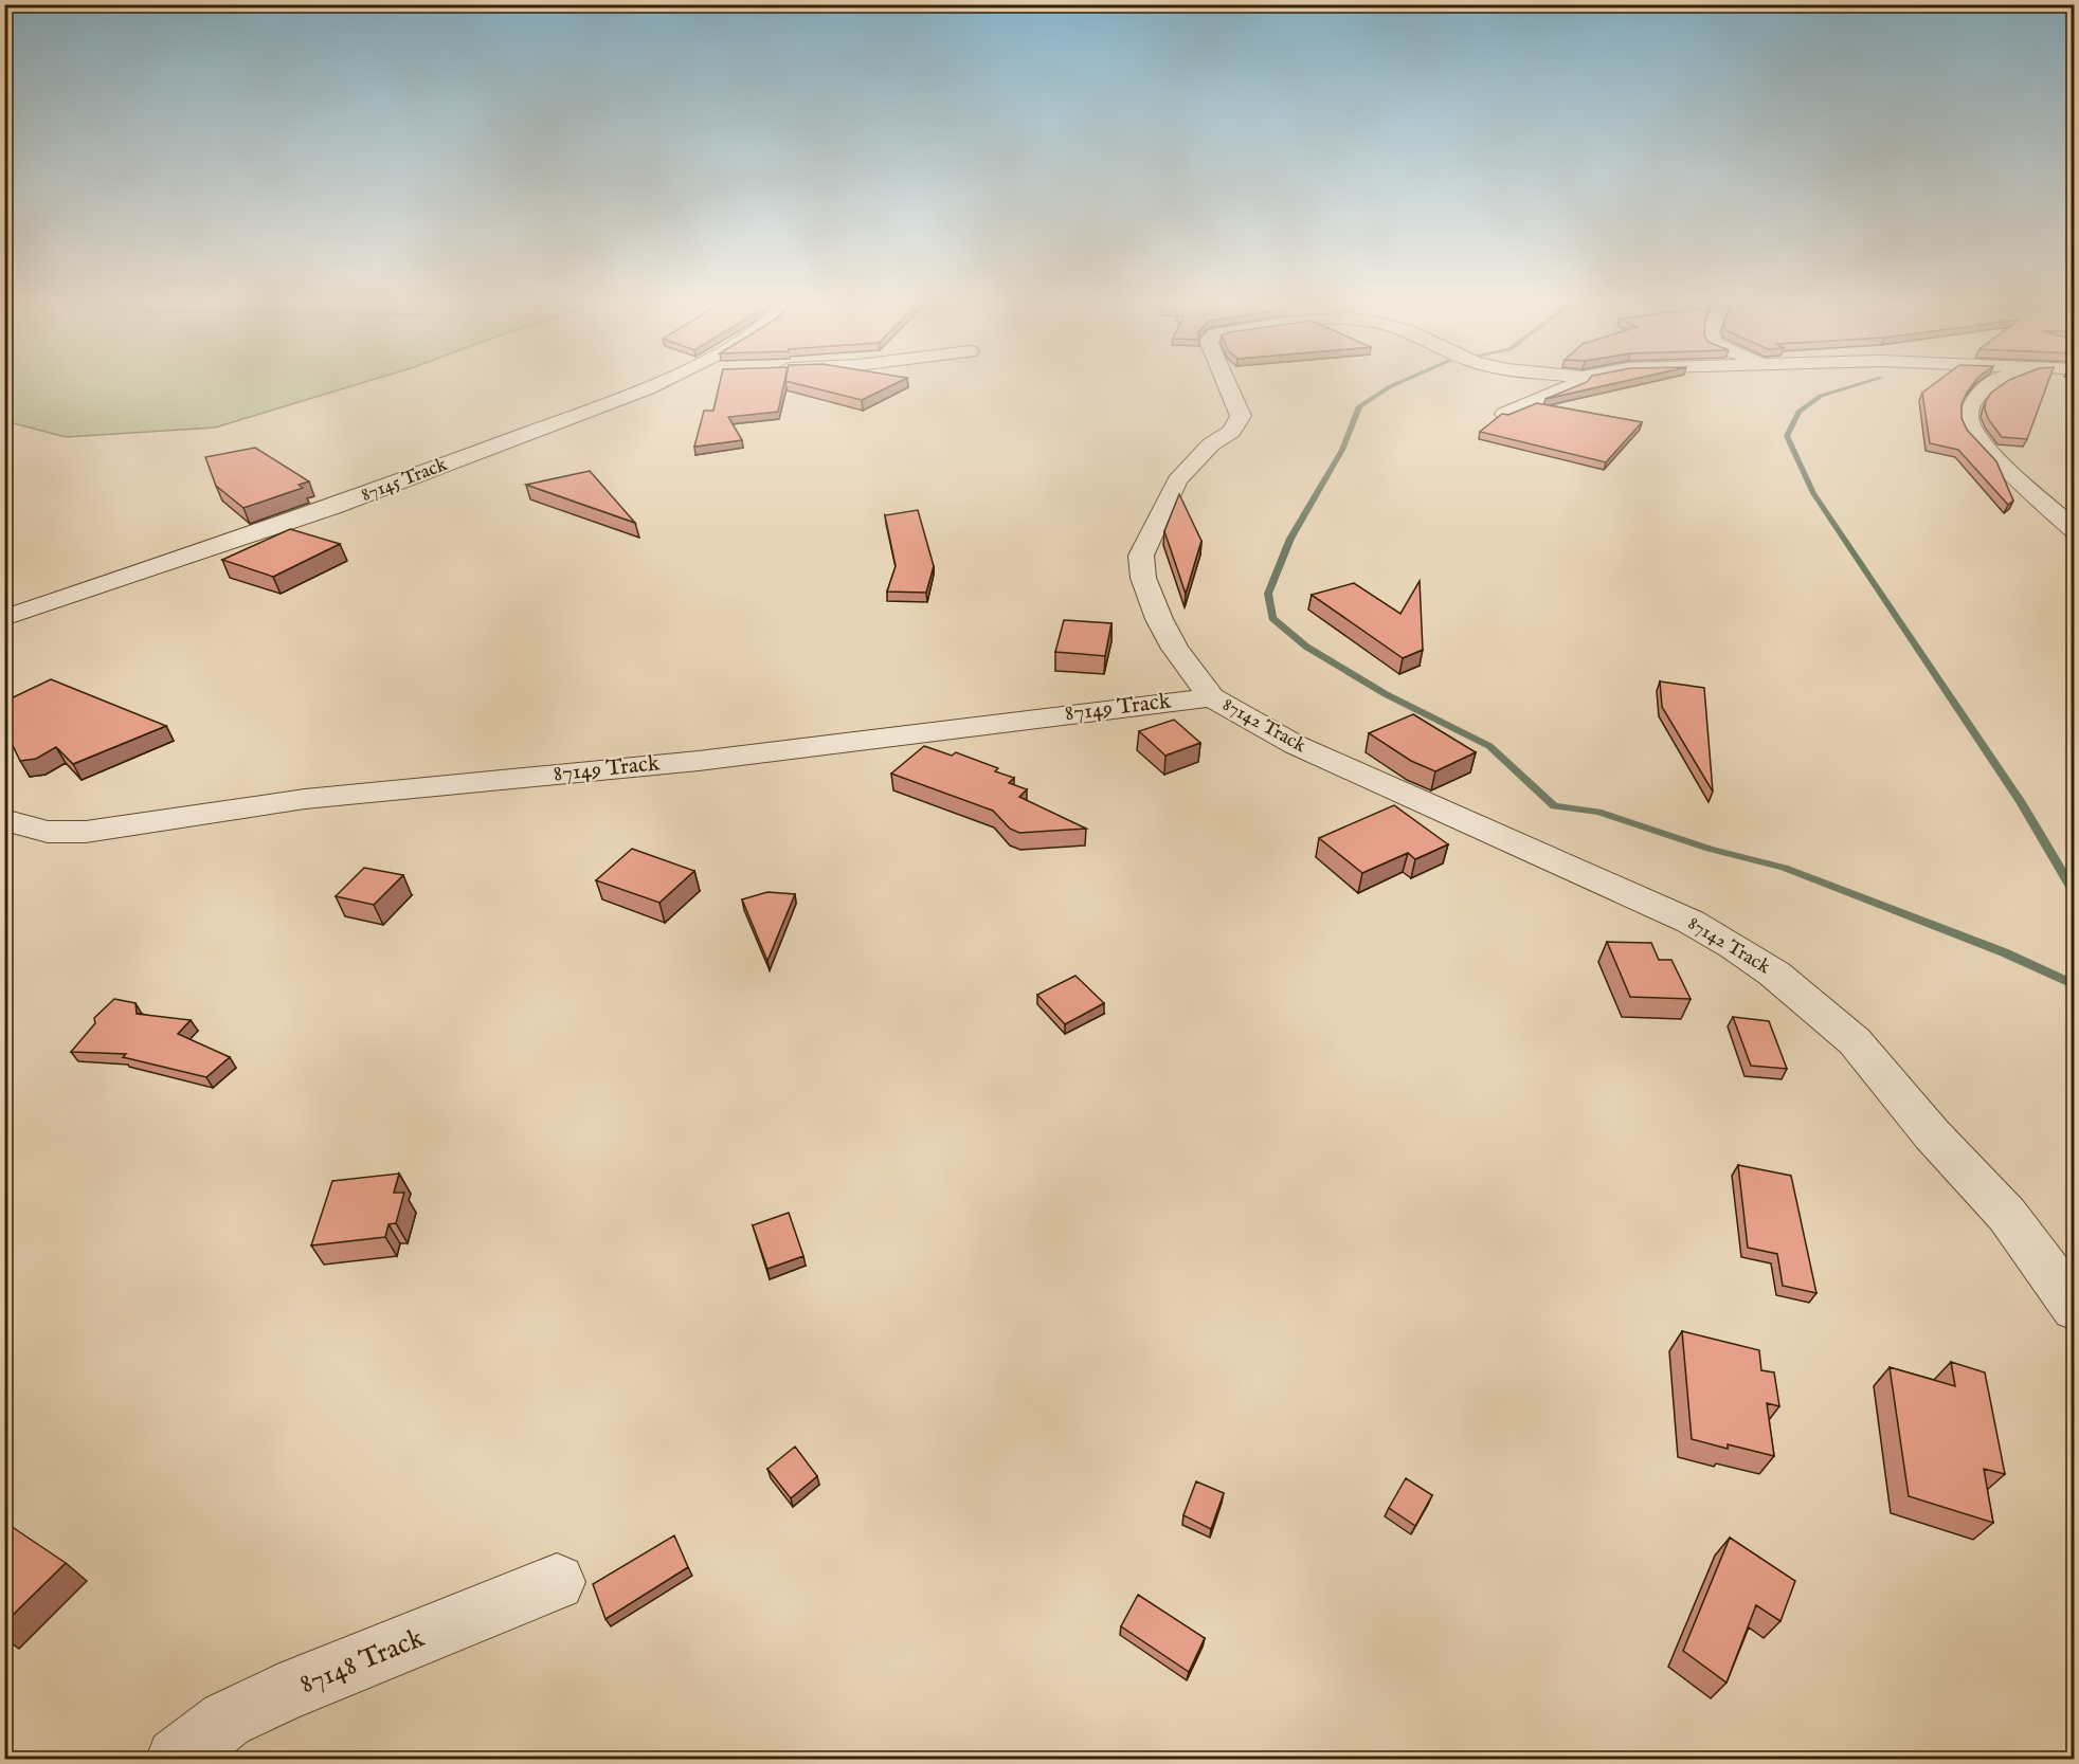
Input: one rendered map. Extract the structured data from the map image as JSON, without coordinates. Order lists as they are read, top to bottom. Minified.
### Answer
{"streets":{"street":["87145 Track","87149 Track","87142 Track","87148 Track"]},"crossings":[["87149 Track","87142 Track"]]}
